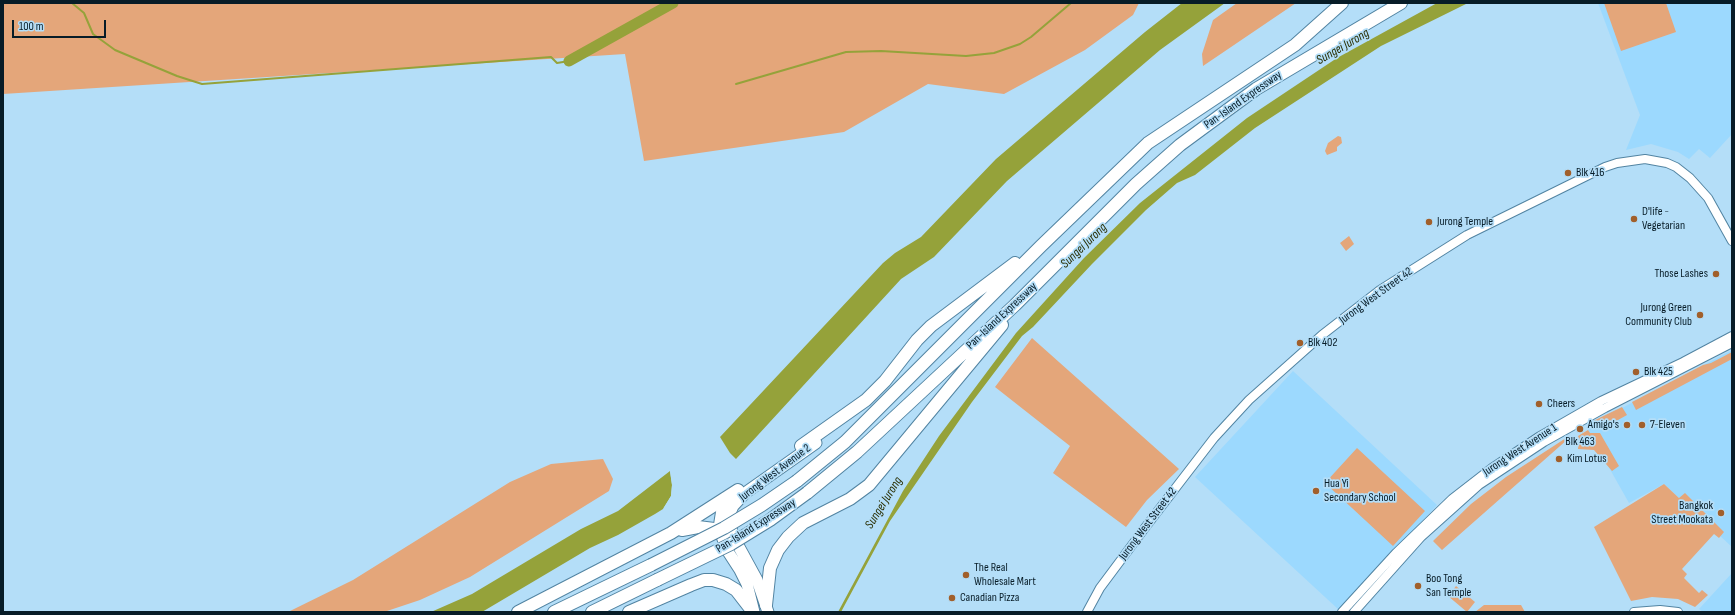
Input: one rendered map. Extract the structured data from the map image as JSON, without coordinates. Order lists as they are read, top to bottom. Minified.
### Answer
{"streets":{"highway":["Pan-Island Expressway"],"main road":["Jurong West Avenue 2"],"street":["Jurong West Street 42","Jurong West Avenue 1"]},"water":["Sungei Jurong"],"places":["Blk 416","D'life - Vegetarian","Jurong Temple","Those Lashes","Jurong Green Community Club","Blk 402","Blk 425","Cheers","Amigo's","7-Eleven","Blk 463","Kim Lotus","Hua Yi Secondary School","Bangkok Street Mookata","The Real Wholesale Mart","Boo Tong San Temple","Canadian Pizza"],"scale_bar":"100 m"}
